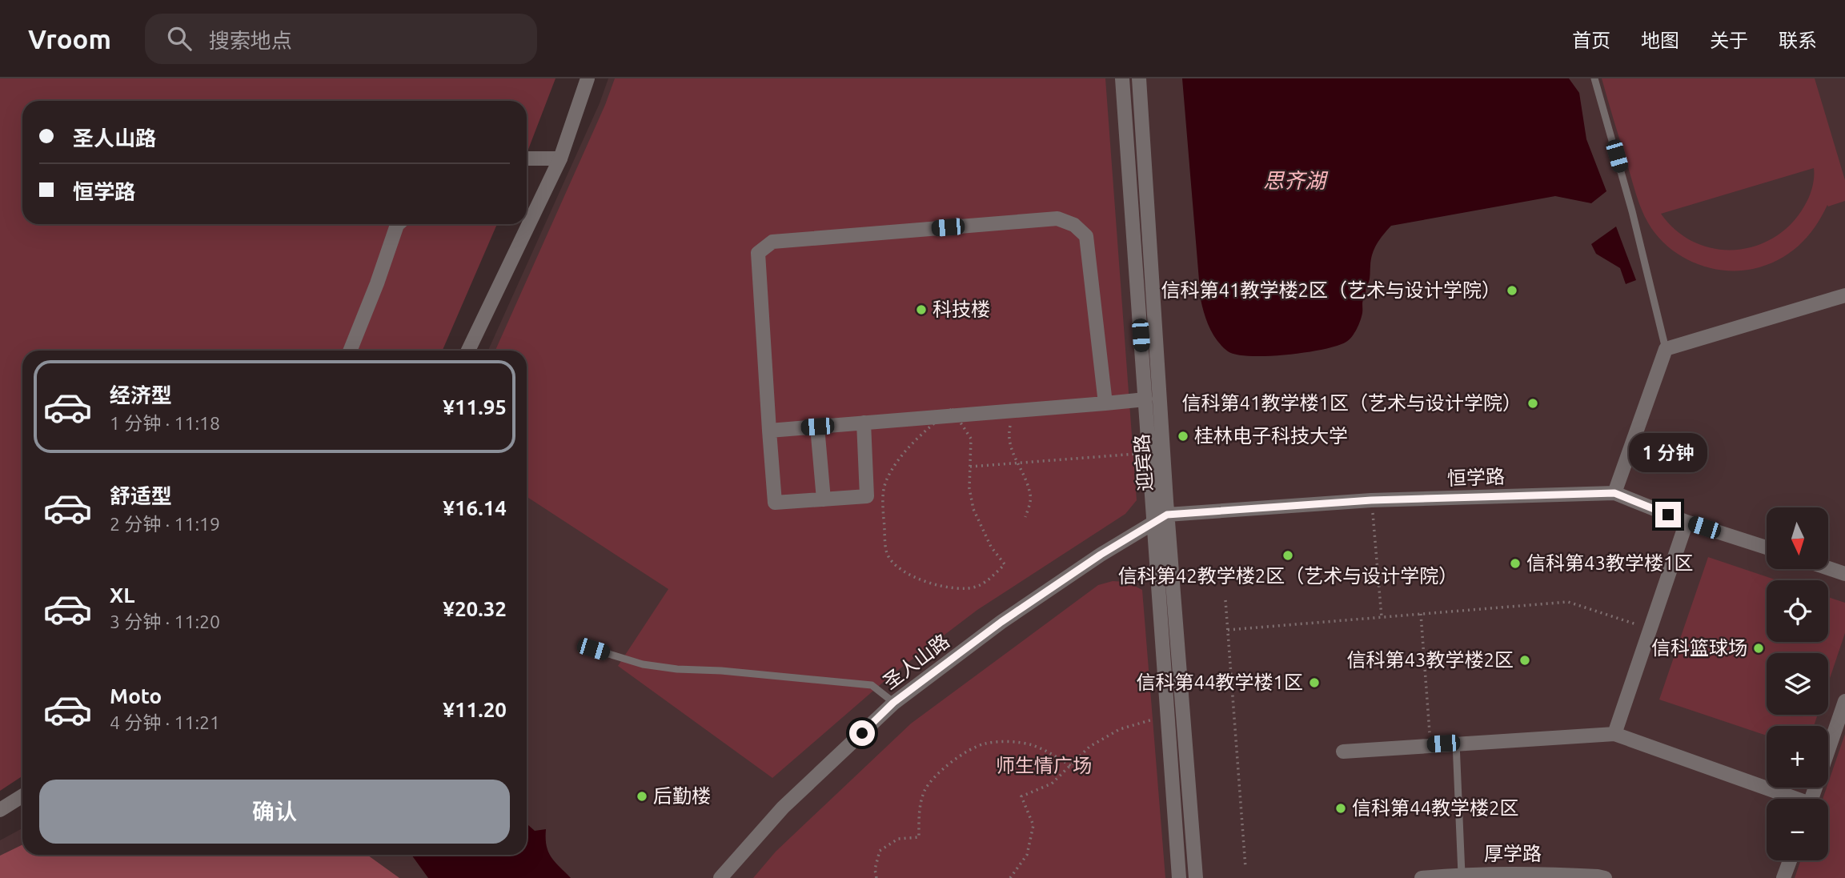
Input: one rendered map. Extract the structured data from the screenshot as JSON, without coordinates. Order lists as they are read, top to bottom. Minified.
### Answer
{"streets":{"street":["迎宾路","恒学路","圣人山路","厚学路"]},"crossings":[["迎宾路","恒学路"],["迎宾路","圣人山路"],["恒学路","圣人山路"]],"water":["思齐湖"],"parks":["师生情广场"],"places":["信科第41教学楼2区（艺术与设计学院）","科技楼","信科第41教学楼1区（艺术与设计学院）","桂林电子科技大学","信科第42教学楼2区（艺术与设计学院）","信科第43教学楼1区","信科篮球场","信科第43教学楼2区","信科第44教学楼1区","后勤楼","信科第44教学楼2区"],"north":"bottom","page":{"header":"Vroom","search":"搜索地点","nav":["首页","地图","关于","联系"],"banner":["圣人山路","恒学路"],"list":[{"name":"经济型","note":"1 分钟 · 11:18","value":"¥11.95"},{"name":"舒适型","note":"2 分钟 · 11:19","value":"¥16.14"},{"name":"XL","note":"3 分钟 · 11:20","value":"¥20.32"},{"name":"Moto","note":"4 分钟 · 11:21","value":"¥11.20"}],"bubble":"1 分钟","map_buttons":["+","−"],"buttons":"确认"}}
